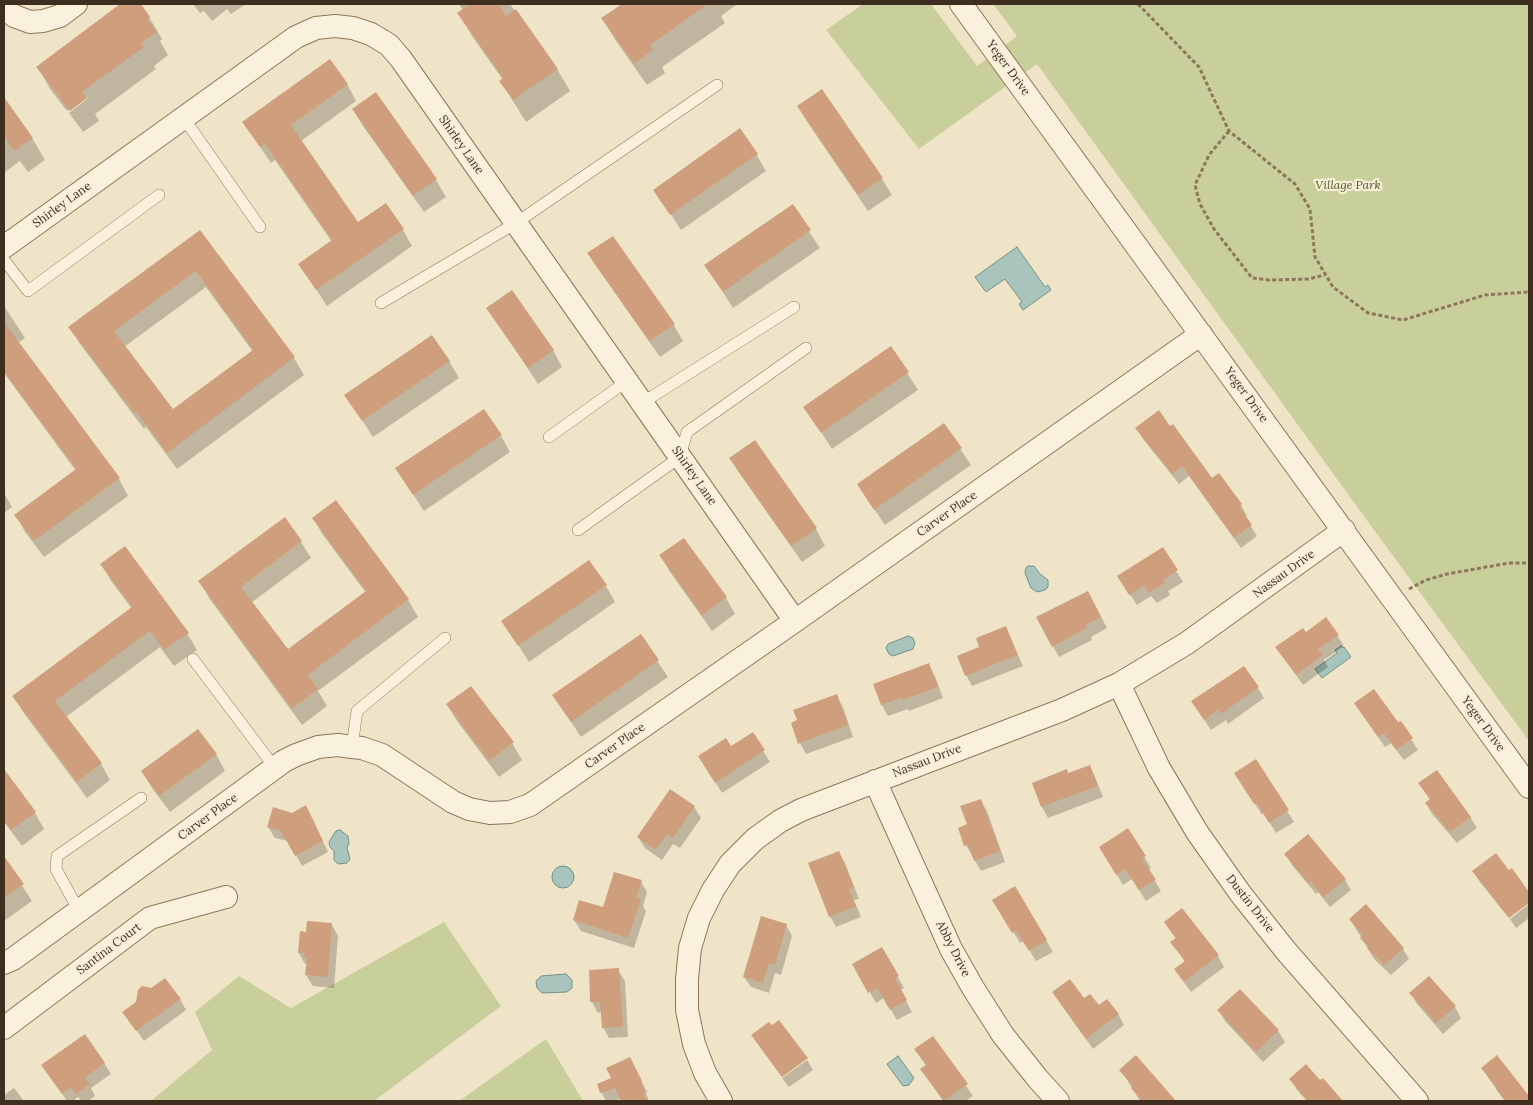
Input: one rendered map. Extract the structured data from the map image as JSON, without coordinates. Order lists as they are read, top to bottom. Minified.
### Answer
{"streets":{"street":["Yeger Drive","Shirley Lane","Carver Place","Nassau Drive","Dustin Drive","Santina Court","Abby Drive"]},"crossings":[["Yeger Drive","Carver Place"],["Yeger Drive","Nassau Drive"],["Shirley Lane","Carver Place"],["Nassau Drive","Dustin Drive"],["Nassau Drive","Abby Drive"]],"parks":["Village Park"]}
